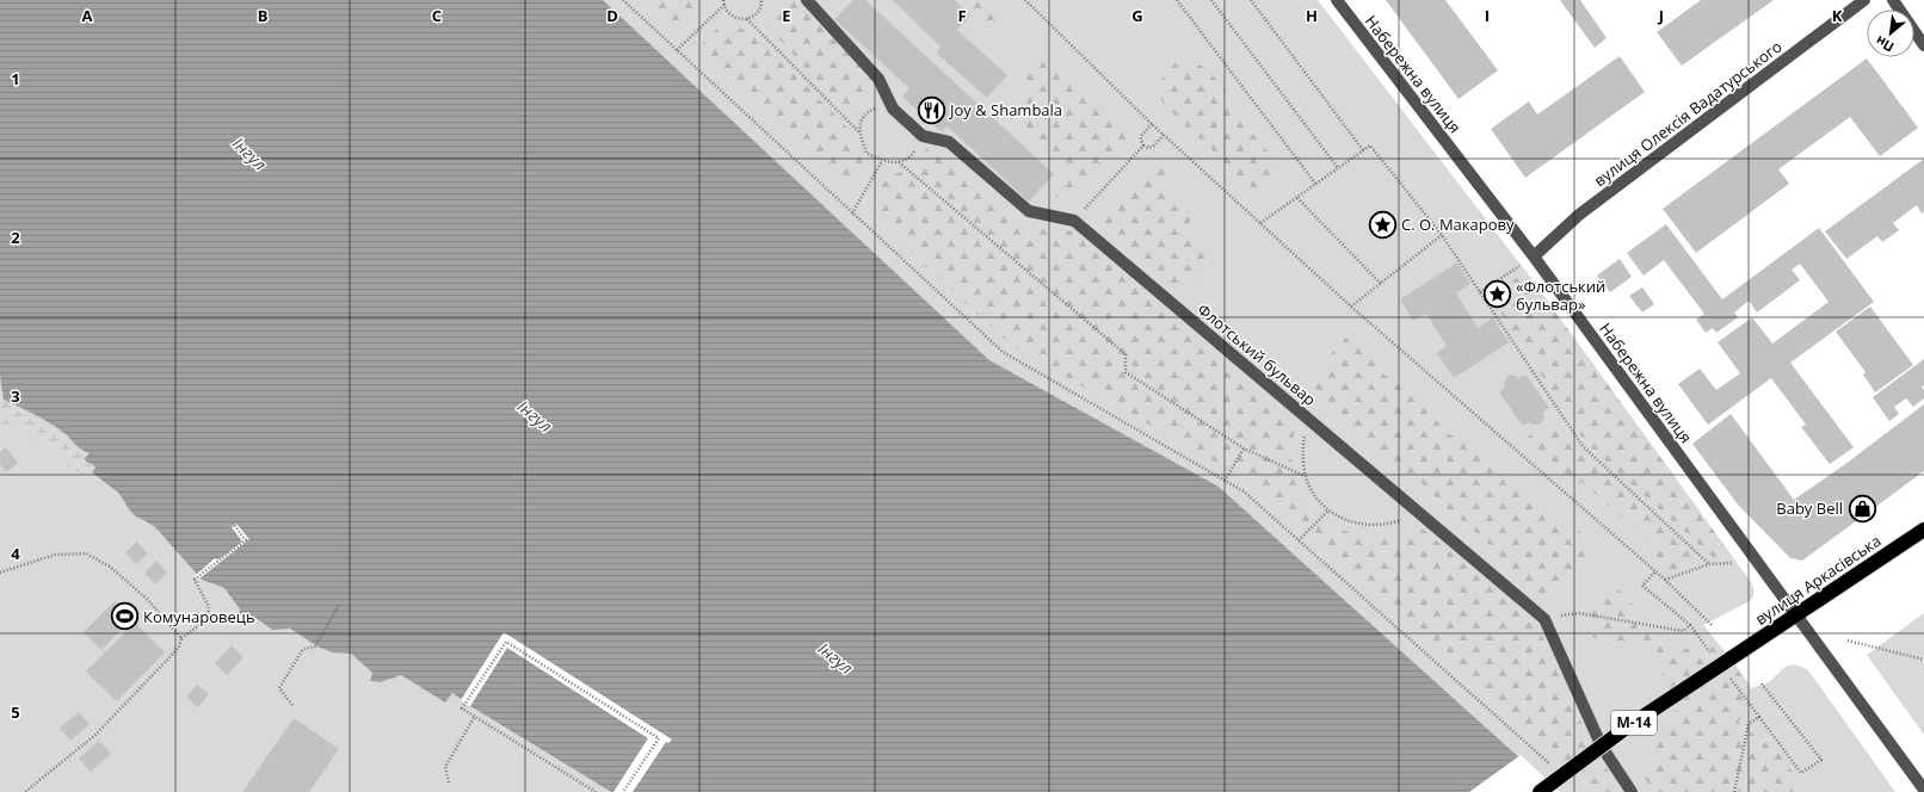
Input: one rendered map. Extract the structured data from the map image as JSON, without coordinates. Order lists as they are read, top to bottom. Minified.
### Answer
{"streets":{"highway":["вулиця Аркасівська","М-14"],"street":["Набережна вулиця","вулиця Олексія Вадатурського","Флотський бульвар"]},"crossings":[["Набережна вулиця","вулиця Олексія Вадатурського"],["Набережна вулиця","вулиця Аркасівська"]],"water":["Інгул"],"places":{"restaurant":["Joy & Shambala"],"place":["С. О. Макарову","«Флотський бульвар»"],"shop":["Baby Bell"],"sports":["Комунаровець"]},"north":"bottom left","grid":{"columns":["A","B","C","D","E","F","G","H","I","J","K"],"rows":["1","2","3","4","5"]}}
